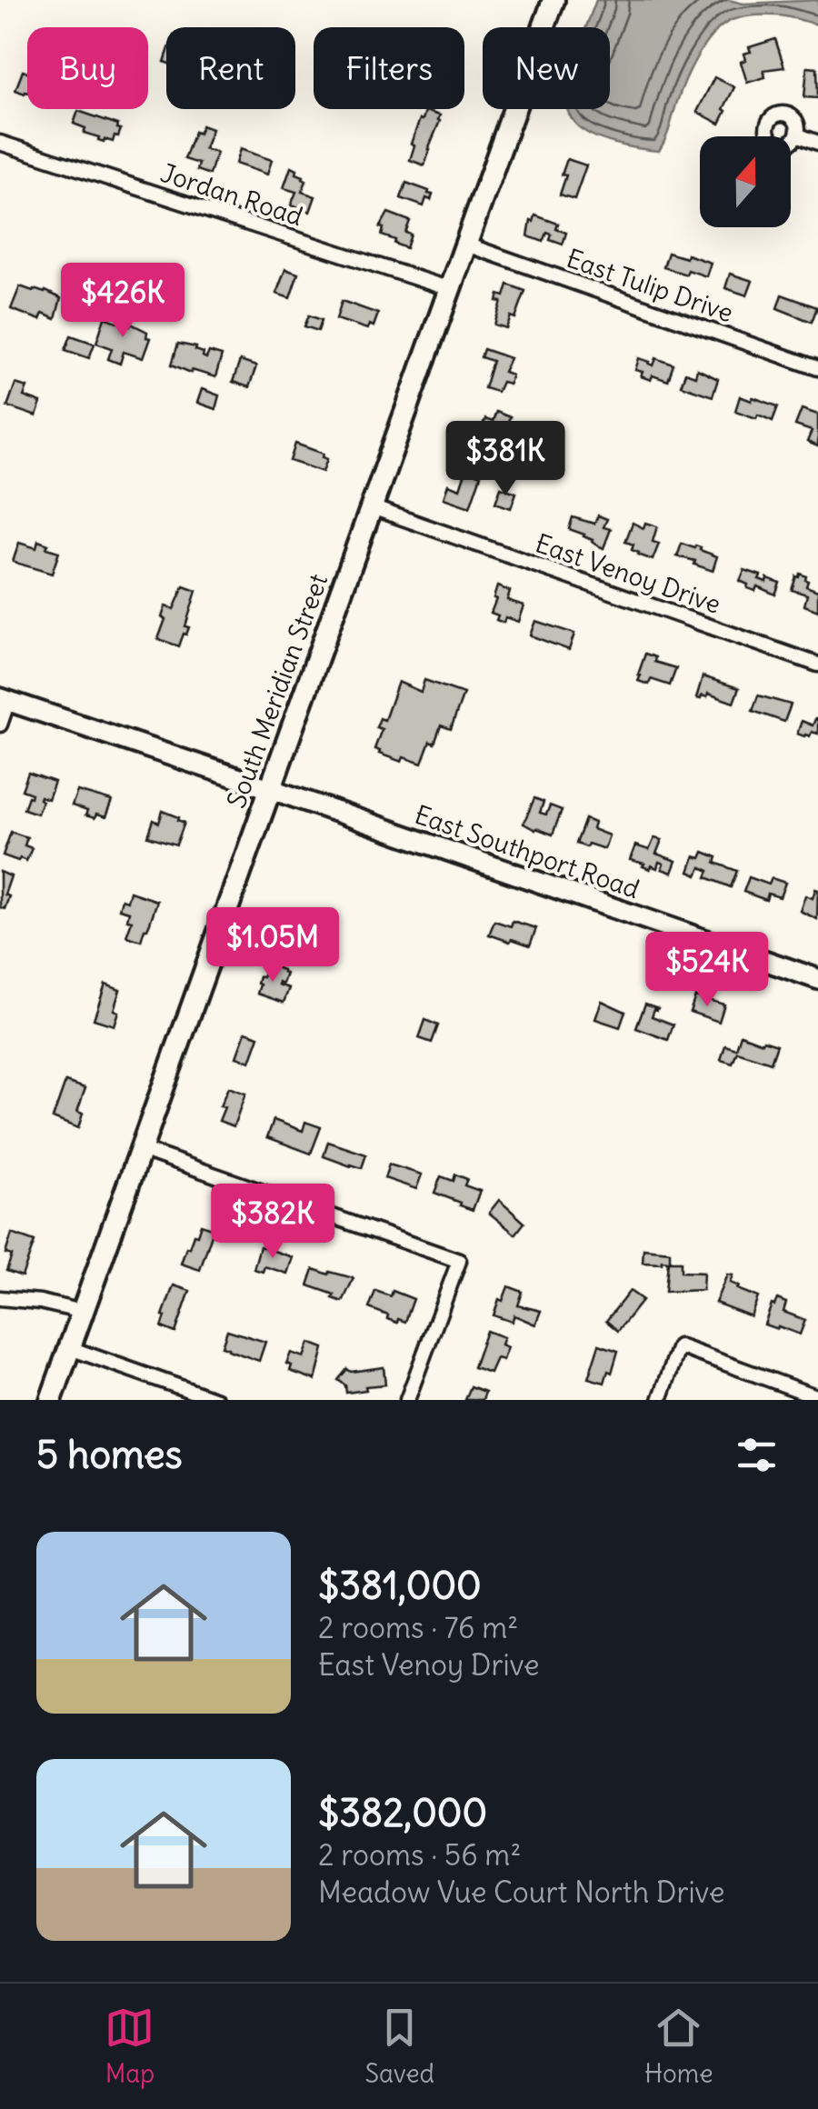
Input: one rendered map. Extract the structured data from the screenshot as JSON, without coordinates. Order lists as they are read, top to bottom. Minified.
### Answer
{"streets":{"main road":["South Meridian Street","East Southport Road"],"street":["Jordan Road","East Tulip Drive","East Venoy Drive"]},"crossings":[["Jordan Road","South Meridian Street"],["East Tulip Drive","South Meridian Street"],["East Venoy Drive","South Meridian Street"],["South Meridian Street","East Southport Road"]],"north":"top","page":{"chip":["Buy","Rent","Filters","New"],"price":["$426K","$381K","$1.05M","$524K","$382K"],"heading":"5 homes","list":[{"name":"$381,000","note":"2 rooms · 76 m² · East Venoy Drive"},{"name":"$382,000","note":"2 rooms · 56 m² · Meadow Vue Court North Drive"}],"tabs":["Map","Saved","Home"]}}
